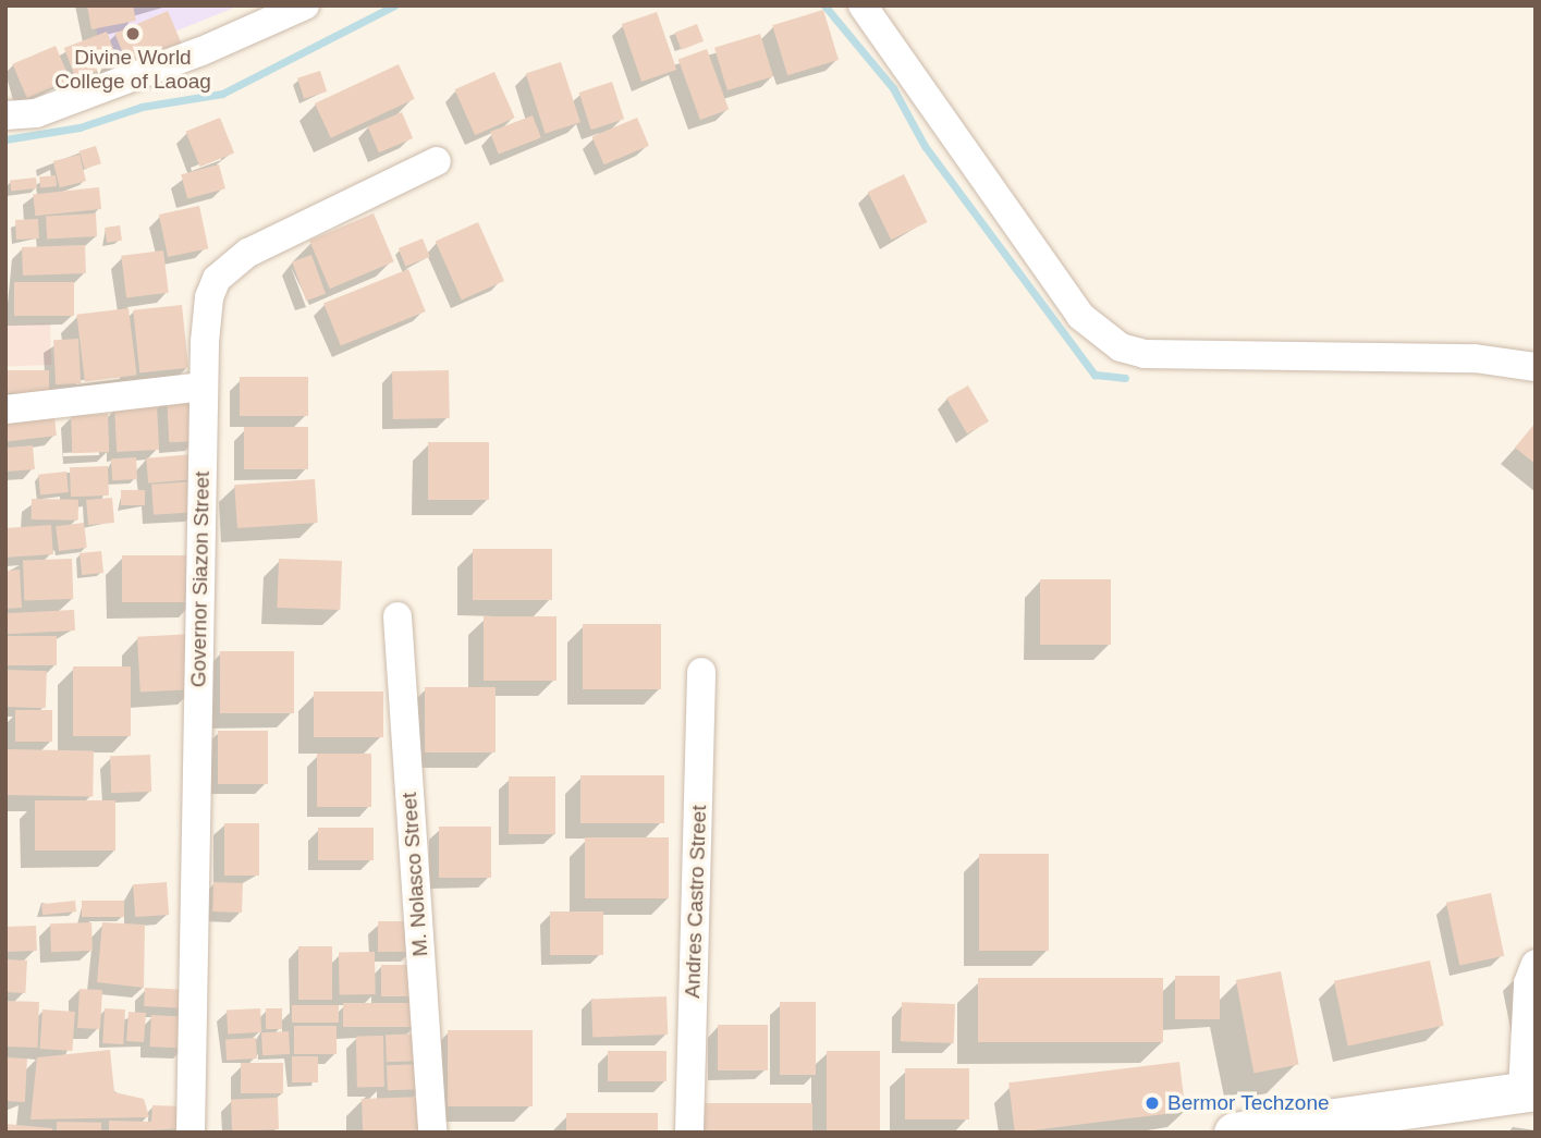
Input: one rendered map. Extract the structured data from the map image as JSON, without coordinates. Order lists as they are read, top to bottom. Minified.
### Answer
{"streets":{"street":["Governor Siazon Street","M. Nolasco Street","Andres Castro Street"]},"places":["Divine World College of Laoag","Bermor Techzone"]}
